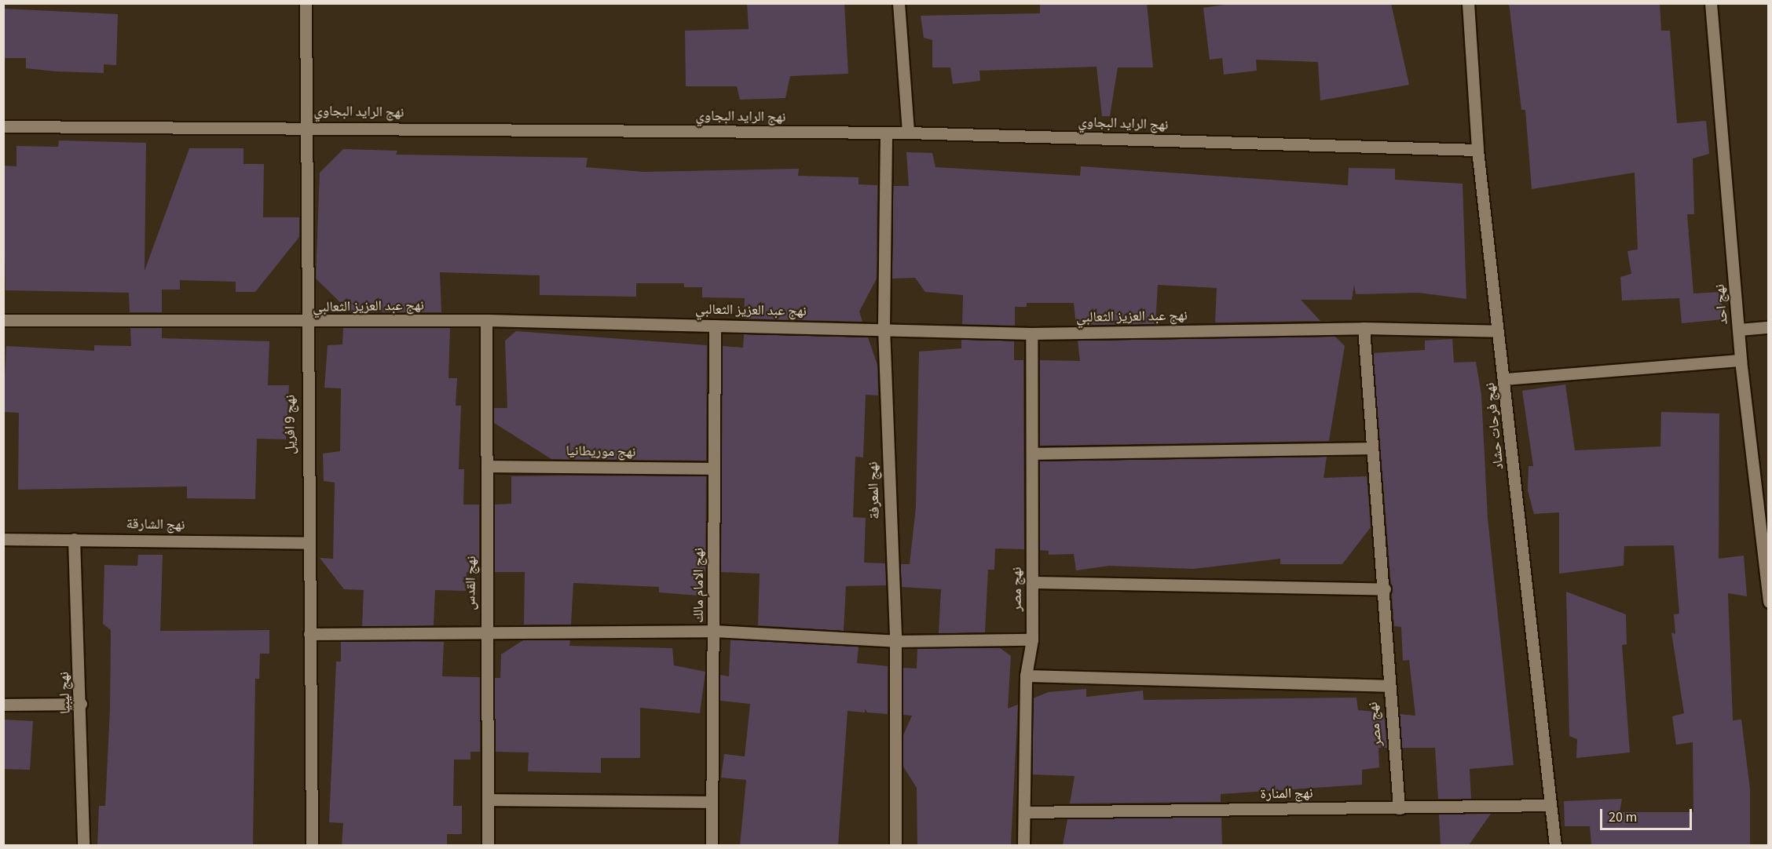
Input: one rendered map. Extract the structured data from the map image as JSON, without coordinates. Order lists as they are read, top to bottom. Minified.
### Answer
{"streets":{"street":["نهج الرايد البجاوي","نهج احد","نهج عبد العزيز الثعالبي","نهج 9 افريل","نهج فرحات حشاد","نهج موريطانيا","نهج المعرفة","نهج الشارقة","نهج القدس","نهج الامام مالك","نهج مصر","نهج ليبيا","نهج المنارة"]},"crossings":[["نهج الرايد البجاوي","نهج 9 افريل"],["نهج الرايد البجاوي","نهج فرحات حشاد"],["نهج الرايد البجاوي","نهج المعرفة"],["نهج عبد العزيز الثعالبي","نهج 9 افريل"],["نهج عبد العزيز الثعالبي","نهج فرحات حشاد"],["نهج عبد العزيز الثعالبي","نهج المعرفة"],["نهج عبد العزيز الثعالبي","نهج القدس"],["نهج عبد العزيز الثعالبي","نهج الامام مالك"],["نهج عبد العزيز الثعالبي","نهج مصر"],["نهج 9 افريل","نهج الشارقة"],["نهج فرحات حشاد","نهج المنارة"],["نهج موريطانيا","نهج القدس"],["نهج موريطانيا","نهج الامام مالك"],["نهج الشارقة","نهج ليبيا"],["نهج مصر","نهج المنارة"]],"scale_bar":"20 m"}
